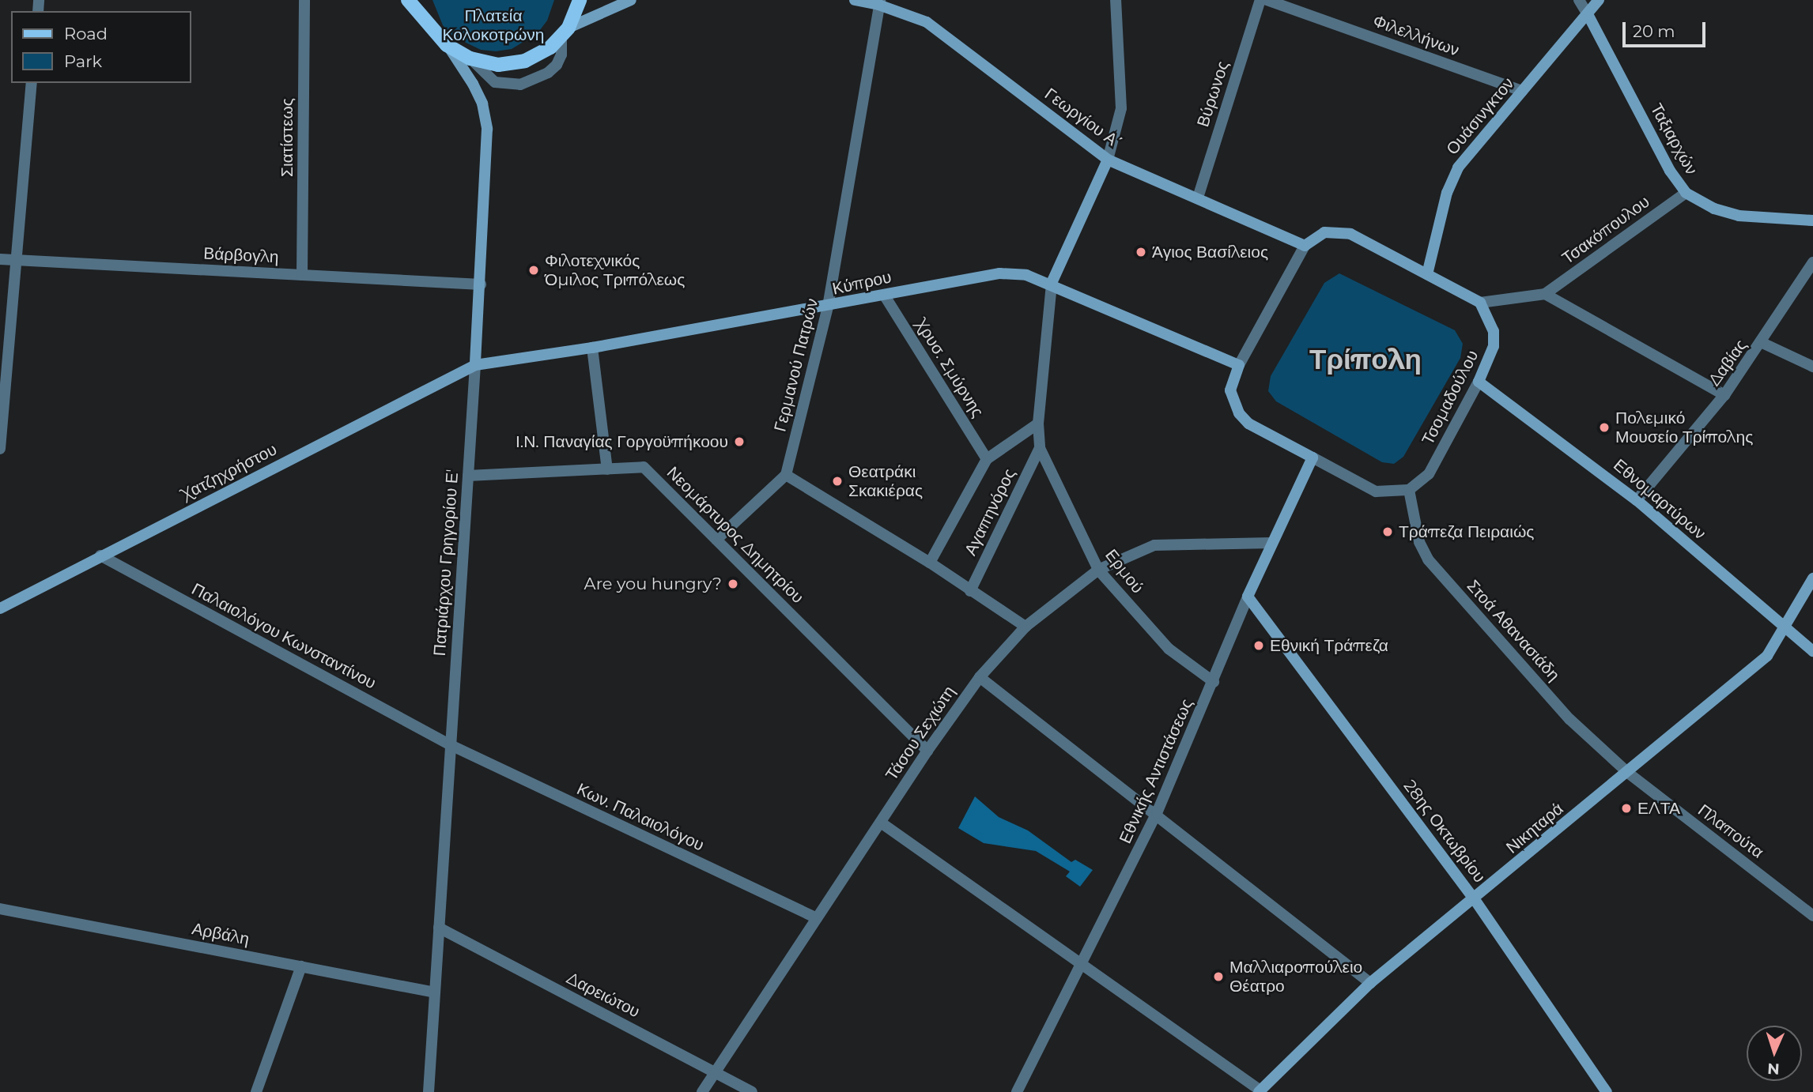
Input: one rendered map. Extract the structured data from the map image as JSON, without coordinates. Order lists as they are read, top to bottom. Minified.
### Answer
{"streets":{"main road":["Ουάσινγκτον","Γεωργίου Α΄","Ταξιαρχών","Κύπρου","Τσομαδούλου","Χατζηχρήστου","Εθνομαρτύρων","Πατριάρχου Γρηγορίου Ε'","Εθνικής Αντιστάσεως","Νικηταρά","28ης Οκτωβρίου"],"street":["Φιλελλήνων","Βύρωνος","Σιατίστεως","Τσακόπουλου","Βάρβογλη","Δαβίας","Γερμανού Πατρών","Χρυσ. Σμύρνης","Αγαπηνόρος","Νεομάρτυρος Δημητρίου","Ερμού","Στοά Αθανασιάδη","Παλαιολόγου Κωνσταντίνου","Τάσου Σεχιώτη","Κων. Παλαιολόγου","Πλαπούτα","Αρβάλη","Δαρειώτου"]},"crossings":[["Φιλελλήνων","Ουάσινγκτον"],["Βύρωνος","Γεωργίου Α΄"],["Ουάσινγκτον","Ταξιαρχών"],["Γεωργίου Α΄","Γερμανού Πατρών"],["Σιατίστεως","Βάρβογλη"],["Ταξιαρχών","Τσακόπουλου"],["Βάρβογλη","Πατριάρχου Γρηγορίου Ε'"],["Κύπρου","Γερμανού Πατρών"],["Κύπρου","Χρυσ. Σμύρνης"],["Κύπρου","Χατζηχρήστου"],["Κύπρου","Πατριάρχου Γρηγορίου Ε'"],["Κύπρου","Ερμού"],["Δαβίας","Εθνομαρτύρων"],["Τσομαδούλου","Εθνομαρτύρων"],["Τσομαδούλου","Στοά Αθανασιάδη"],["Χατζηχρήστου","Πατριάρχου Γρηγορίου Ε'"],["Χατζηχρήστου","Παλαιολόγου Κωνσταντίνου"],["Εθνομαρτύρων","Νικηταρά"],["Αγαπηνόρος","Ερμού"],["Νεομάρτυρος Δημητρίου","Πατριάρχου Γρηγορίου Ε'"],["Νεομάρτυρος Δημητρίου","Τάσου Σεχιώτη"],["Πατριάρχου Γρηγορίου Ε'","Παλαιολόγου Κωνσταντίνου"],["Πατριάρχου Γρηγορίου Ε'","Κων. Παλαιολόγου"],["Πατριάρχου Γρηγορίου Ε'","Αρβάλη"],["Πατριάρχου Γρηγορίου Ε'","Δαρειώτου"],["Ερμού","Τάσου Σεχιώτη"],["Ερμού","Εθνικής Αντιστάσεως"],["Στοά Αθανασιάδη","Νικηταρά"],["Στοά Αθανασιάδη","Πλαπούτα"],["Παλαιολόγου Κωνσταντίνου","Κων. Παλαιολόγου"],["Τάσου Σεχιώτη","Εθνικής Αντιστάσεως"],["Τάσου Σεχιώτη","Κων. Παλαιολόγου"],["Τάσου Σεχιώτη","Δαρειώτου"],["Εθνικής Αντιστάσεως","28ης Οκτωβρίου"],["Νικηταρά","28ης Οκτωβρίου"],["Νικηταρά","Πλαπούτα"]],"districts":["Τρίπολη"],"parks":["Πλατεία Κολοκοτρώνη"],"places":["Άγιος Βασίλειος","Φιλοτεχνικός Όμιλος Τριπόλεως","Πολεμικό Μουσείο Τρίπολης","Ι.Ν. Παναγίας Γοργοϋπήκοου","Θεατράκι Σκακιέρας","Τράπεζα Πειραιώς","Are you hungry?","Εθνική Τράπεζα","ΕΛΤΑ","Μαλλιαροπούλειο Θέατρο"],"legend":["Road","Park"],"scale_bar":"20 m","north":"bottom"}
